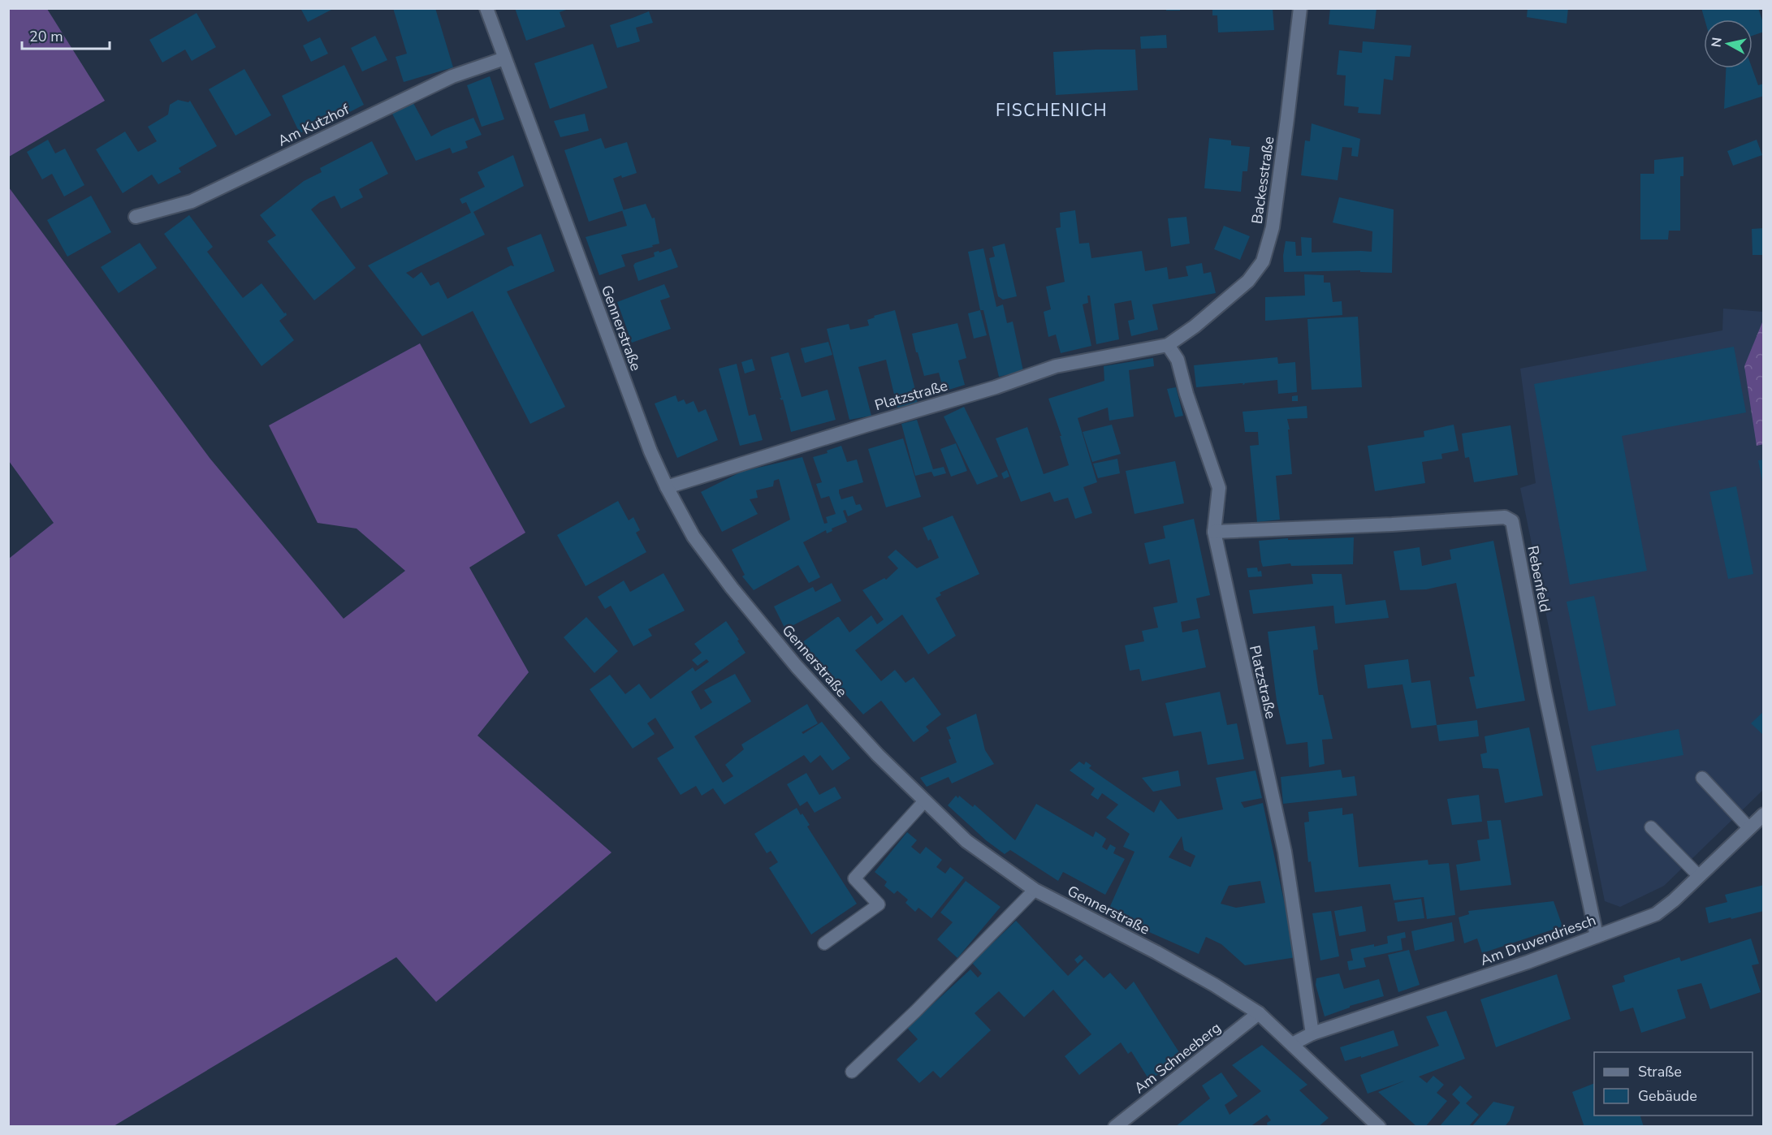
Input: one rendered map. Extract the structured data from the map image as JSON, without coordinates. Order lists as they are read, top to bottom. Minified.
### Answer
{"streets":{"street":["Am Kutzhof","Backesstraße","Gennerstraße","Platzstraße","Rebenfeld","Am Druvendriesch","Am Schneeberg"]},"crossings":[["Am Kutzhof","Gennerstraße"],["Backesstraße","Platzstraße"],["Gennerstraße","Platzstraße"],["Gennerstraße","Am Druvendriesch"],["Gennerstraße","Am Schneeberg"],["Platzstraße","Rebenfeld"],["Platzstraße","Am Druvendriesch"],["Rebenfeld","Am Druvendriesch"]],"districts":["FISCHENICH"],"legend":["Straße","Gebäude"],"scale_bar":"20 m","north":"left"}
